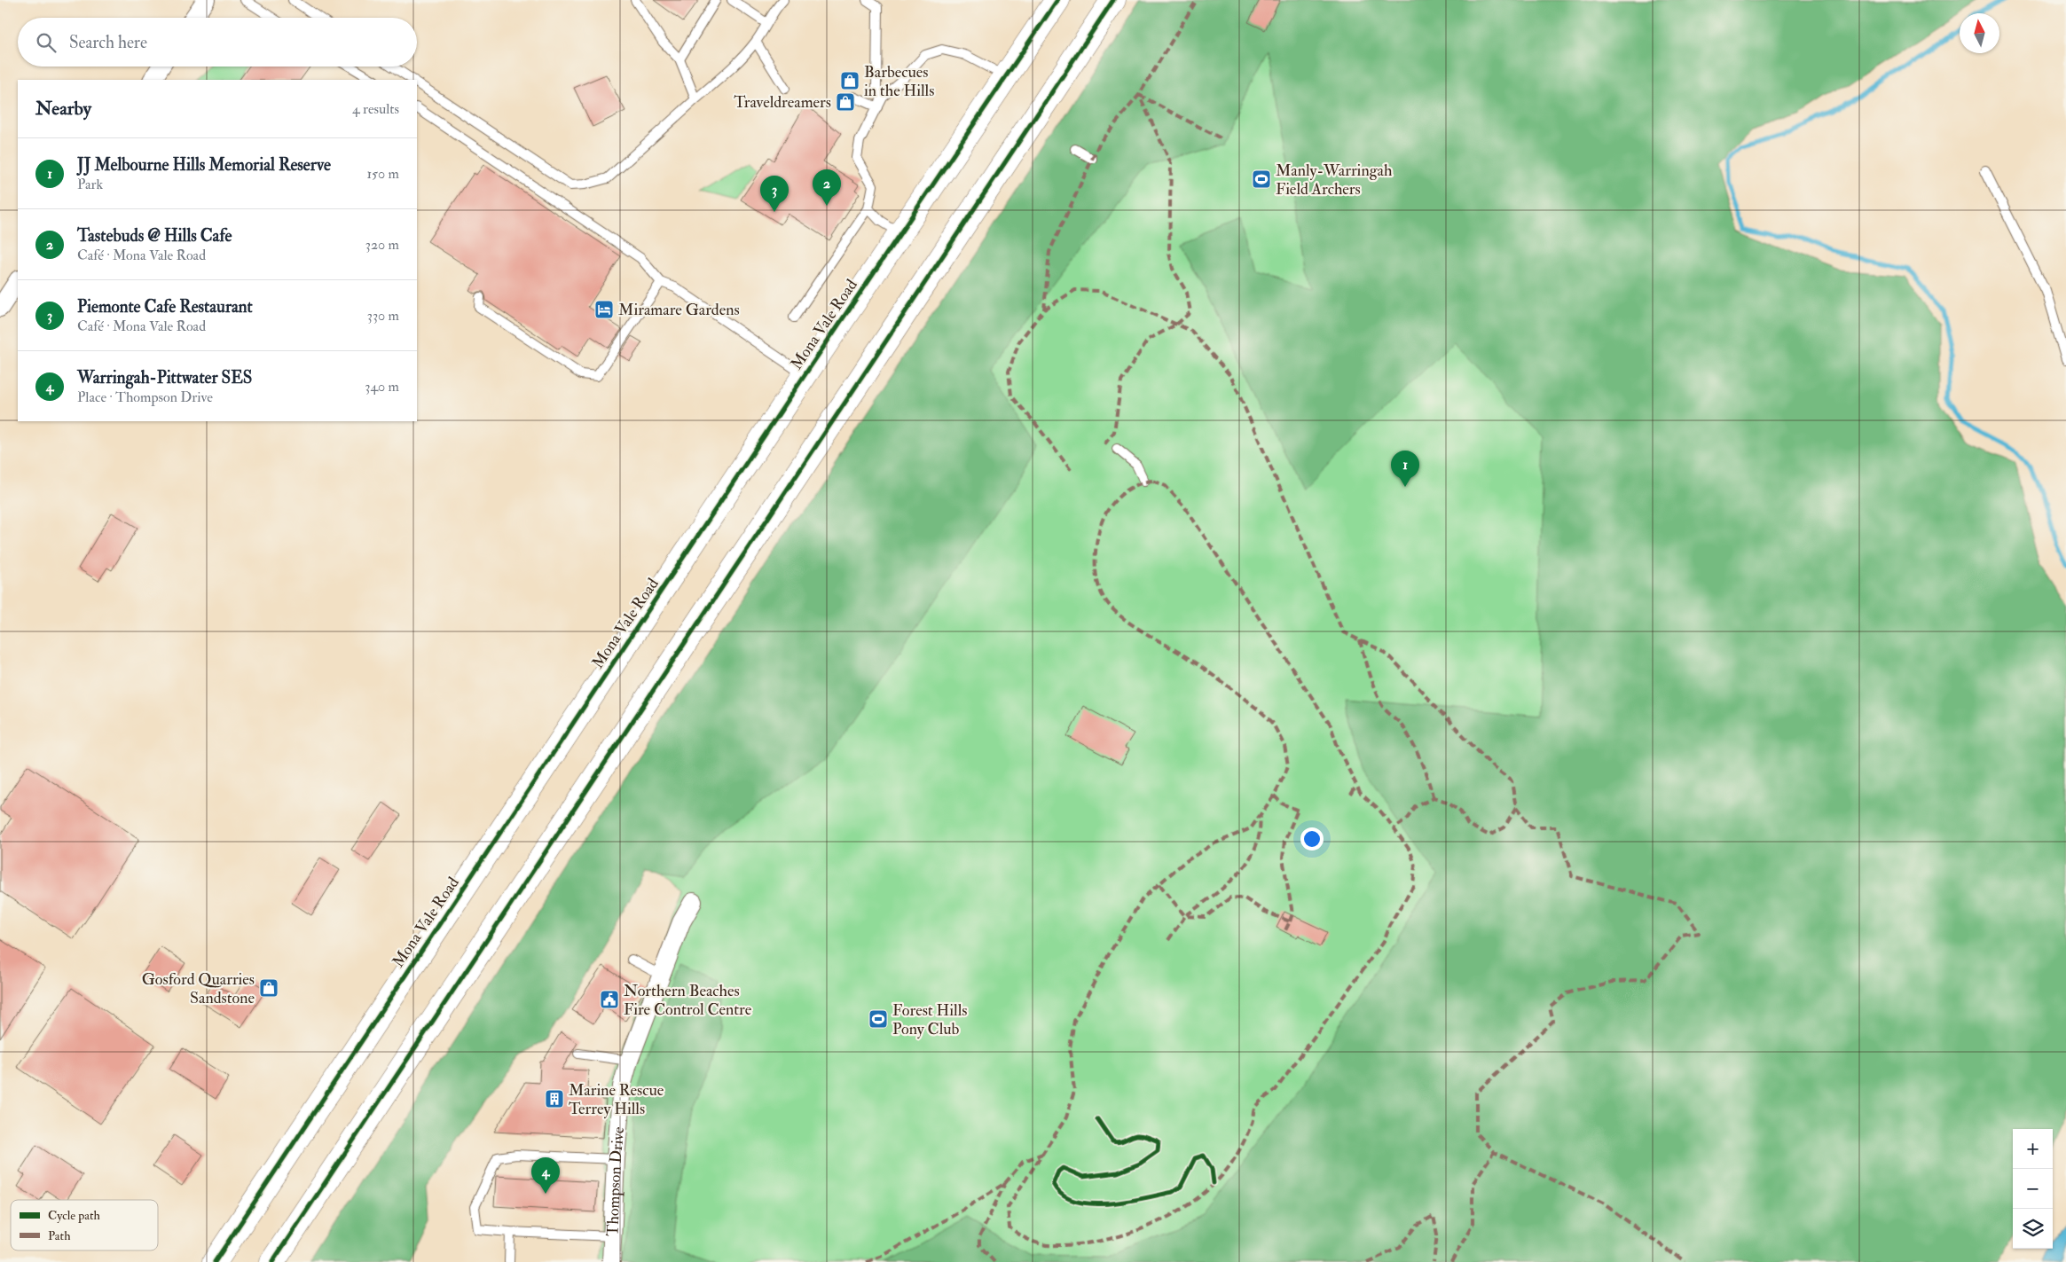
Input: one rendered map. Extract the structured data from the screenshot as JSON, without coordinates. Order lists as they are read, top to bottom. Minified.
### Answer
{"streets":{"highway":["Mona Vale Road"],"street":["Thompson Drive"]},"places":{"shop":["Barbecues in the Hills","Traveldreamers","Gosford Quarries Sandstone"],"sports":["Manly-Warringah Field Archers","Forest Hills Pony Club"],"hotel":["Miramare Gardens"],"public building":["Northern Beaches Fire Control Centre"],"building":["Marine Rescue Terrey Hills"]},"legend":["Cycle path","Path"],"north":"top","page":{"search":"Search here","heading":["Nearby","4 results"],"list":[{"mark":"1","name":"JJ Melbourne Hills Memorial Reserve","note":"Park","value":"150 m"},{"mark":"2","name":"Tastebuds @ Hills Cafe","note":"Café · Mona Vale Road","value":"320 m"},{"mark":"3","name":"Piemonte Cafe Restaurant","note":"Café · Mona Vale Road","value":"330 m"},{"mark":"4","name":"Warringah-Pittwater SES","note":"Place · Thompson Drive","value":"340 m"}],"pins":["2","3","1","4"],"map_buttons":["+","−"]}}
